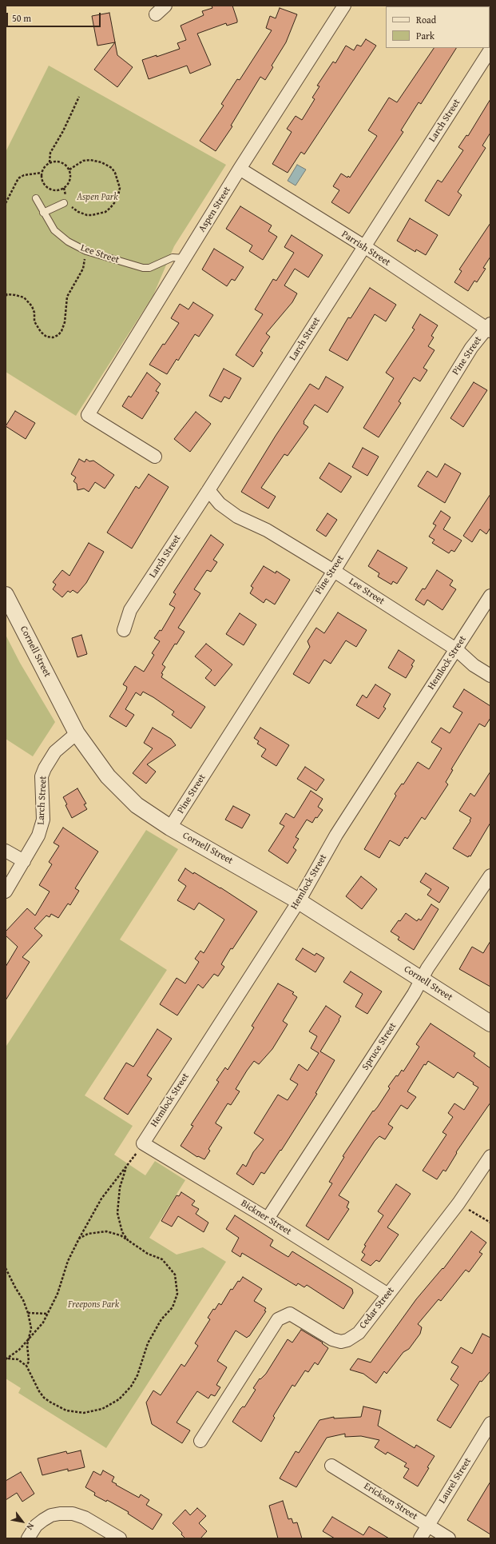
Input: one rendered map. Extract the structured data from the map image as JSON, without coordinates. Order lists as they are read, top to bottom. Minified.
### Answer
{"streets":{"street":["Larch Street","Aspen Street","Parrish Street","Lee Street","Pine Street","Cornell Street","Hemlock Street","Spruce Street","Bickner Street","Cedar Street","Laurel Street","Erickson Street"]},"crossings":[["Larch Street","Parrish Street"],["Larch Street","Lee Street"],["Larch Street","Cornell Street"],["Aspen Street","Parrish Street"],["Aspen Street","Lee Street"],["Parrish Street","Pine Street"],["Lee Street","Pine Street"],["Lee Street","Hemlock Street"],["Pine Street","Cornell Street"],["Cornell Street","Hemlock Street"],["Cornell Street","Spruce Street"],["Hemlock Street","Bickner Street"],["Spruce Street","Bickner Street"],["Bickner Street","Cedar Street"],["Laurel Street","Erickson Street"]],"parks":["Aspen Park","Freepons Park"],"legend":["Road","Park"],"scale_bar":"50 m","north":"bottom right"}
